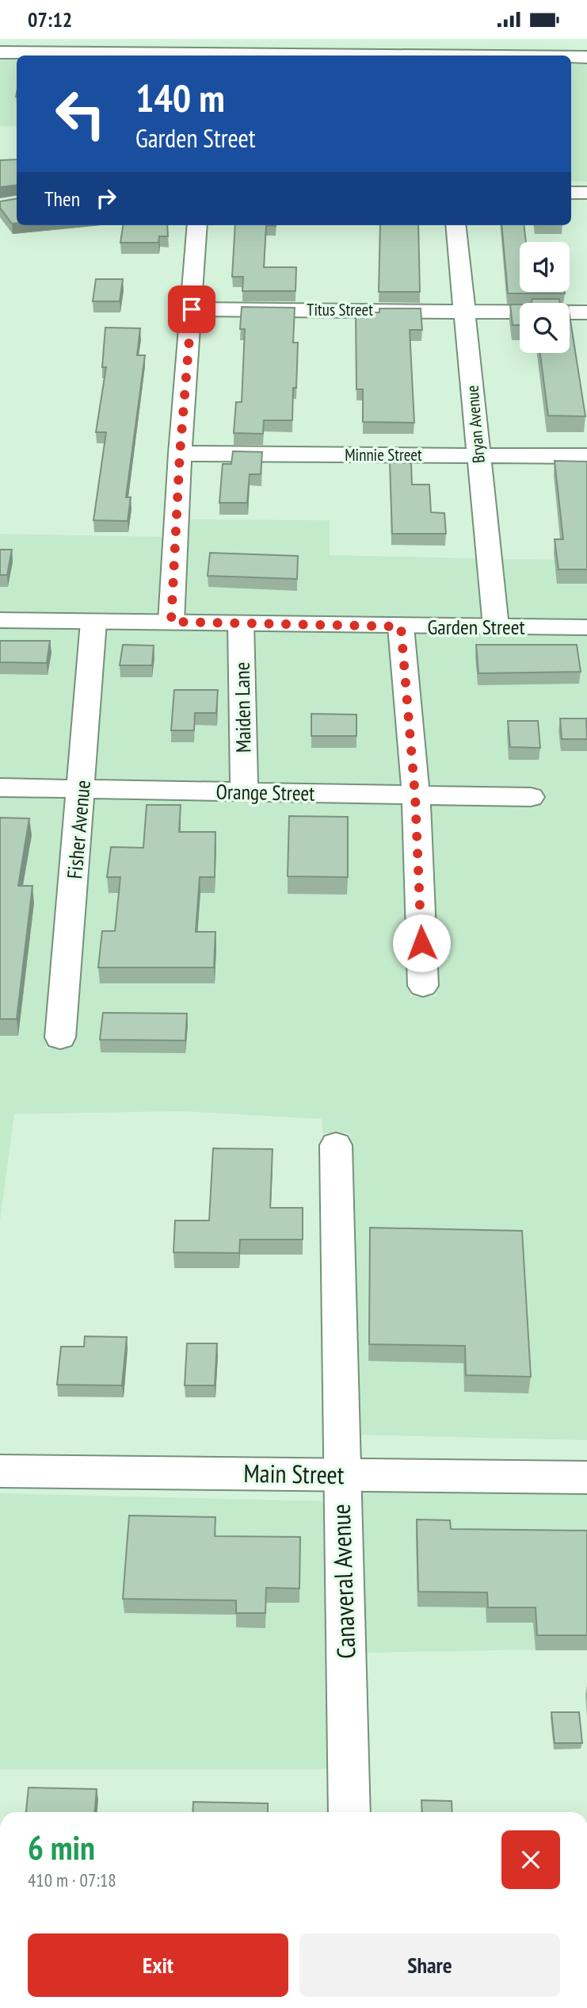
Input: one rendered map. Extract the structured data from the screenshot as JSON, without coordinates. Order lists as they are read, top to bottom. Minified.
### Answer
{"streets":{"street":["Titus Street","Bryan Avenue","Minnie Street","Garden Street","Maiden Lane","Orange Street","Fisher Avenue","Main Street","Canaveral Avenue"]},"crossings":[["Titus Street","Bryan Avenue"],["Bryan Avenue","Minnie Street"],["Bryan Avenue","Garden Street"],["Garden Street","Maiden Lane"],["Garden Street","Fisher Avenue"],["Maiden Lane","Orange Street"],["Orange Street","Fisher Avenue"],["Main Street","Canaveral Avenue"]],"page":{"status":"07:12","turn":["140 m","Garden Street"],"then":"Then","heading":["6 min","410 m · 07:18"],"buttons":["Exit","Share"]}}
